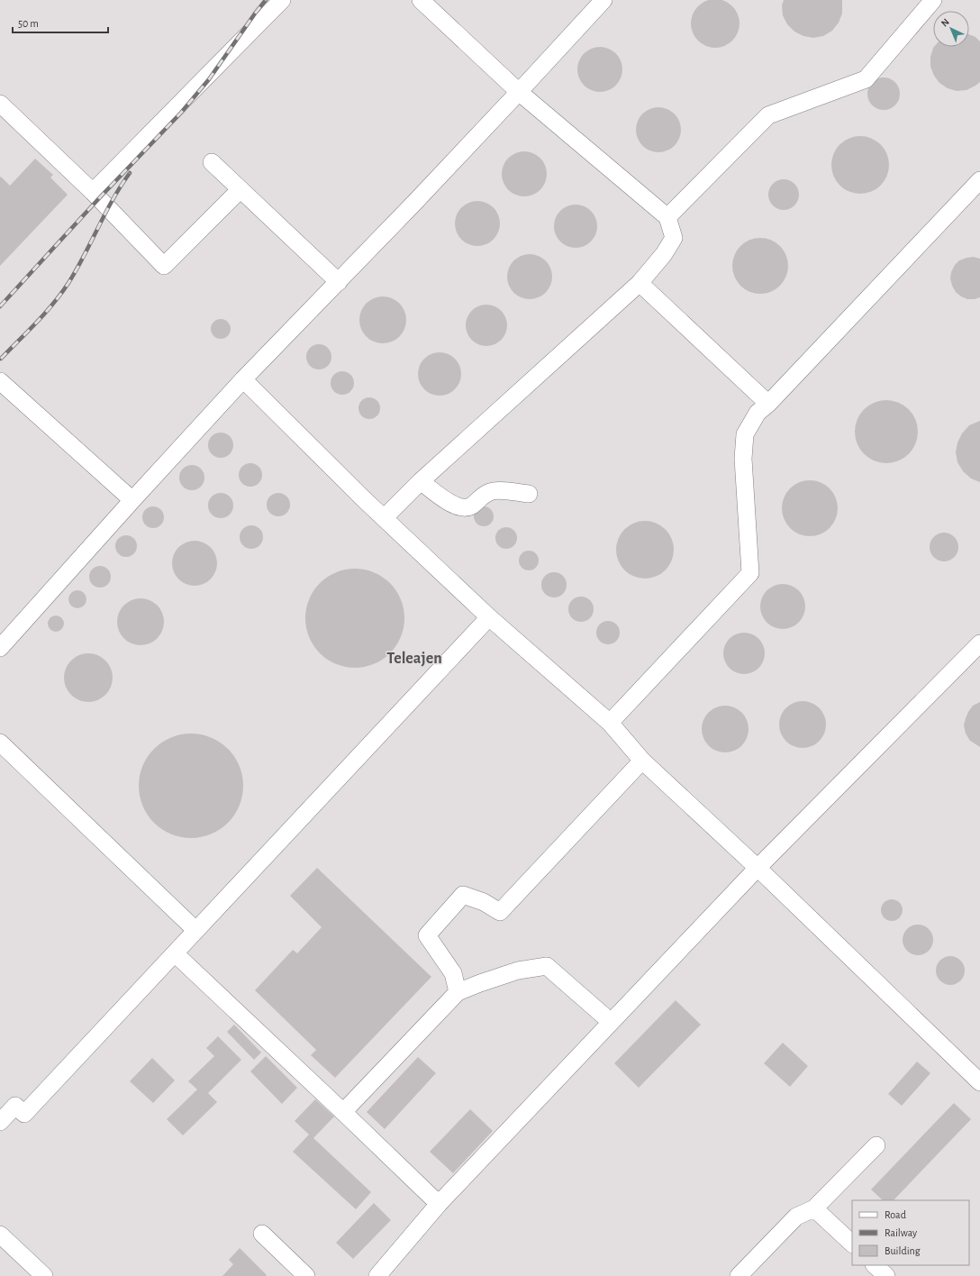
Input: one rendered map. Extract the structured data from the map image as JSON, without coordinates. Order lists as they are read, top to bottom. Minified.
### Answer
{"districts":["Teleajen"],"legend":["Road","Railway","Building"],"scale_bar":"50 m","north":"top left"}
